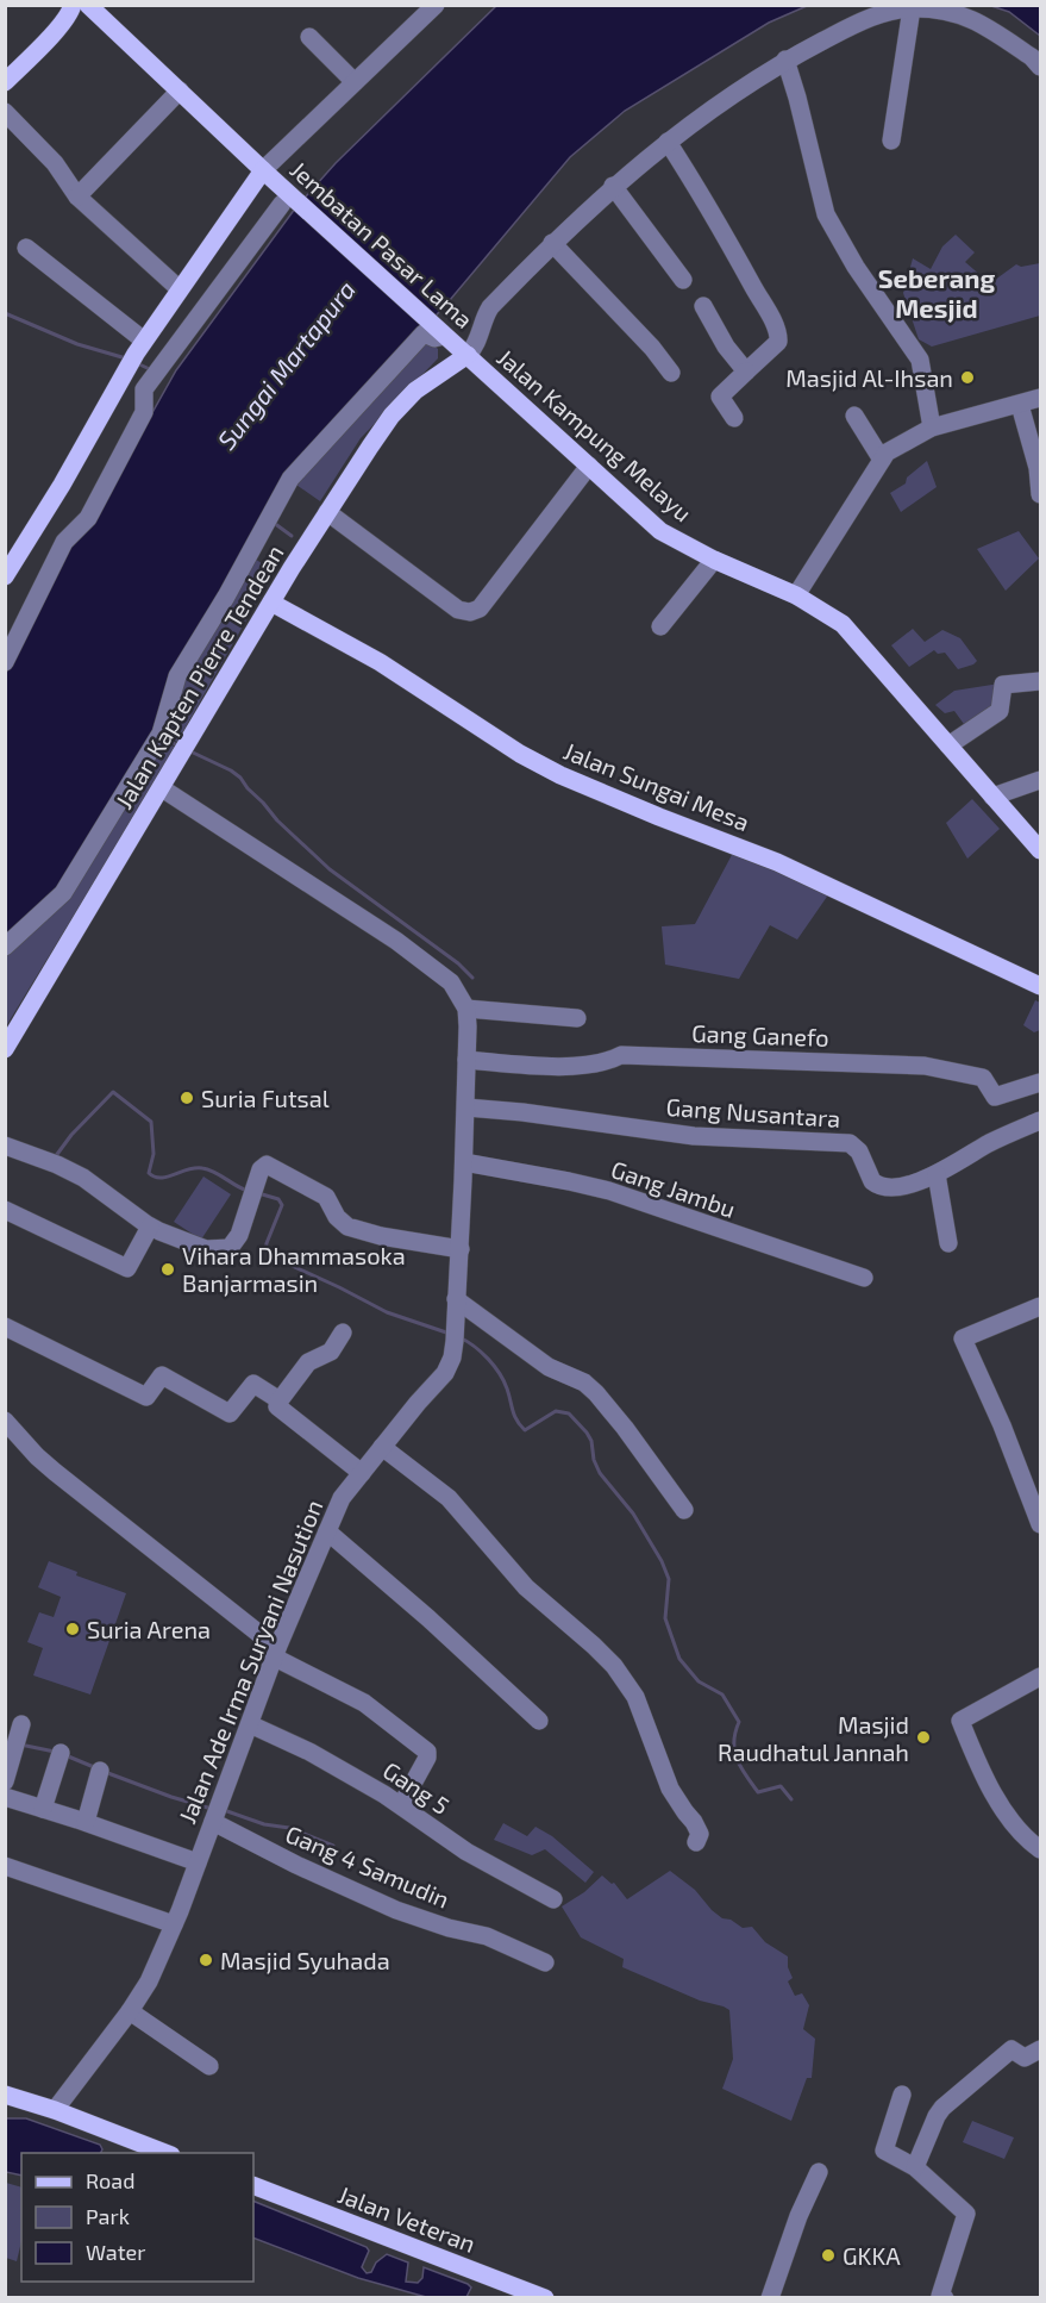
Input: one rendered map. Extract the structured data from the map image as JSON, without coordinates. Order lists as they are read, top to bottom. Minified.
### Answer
{"streets":{"main road":["Jembatan Pasar Lama","Jalan Kampung Melayu","Jalan Kapten Pierre Tendean","Jalan Sungai Mesa","Jalan Veteran"],"street":["Gang Ganefo","Gang Nusantara","Gang Jambu","Jalan Ade Irma Suryani Nasution","Gang 5","Gang 4 Samudin"]},"crossings":[["Jembatan Pasar Lama","Jalan Kampung Melayu"],["Jembatan Pasar Lama","Jalan Kapten Pierre Tendean"],["Jalan Kampung Melayu","Jalan Kapten Pierre Tendean"],["Jalan Kapten Pierre Tendean","Jalan Sungai Mesa"],["Gang Ganefo","Jalan Ade Irma Suryani Nasution"],["Gang Nusantara","Jalan Ade Irma Suryani Nasution"],["Gang Jambu","Jalan Ade Irma Suryani Nasution"],["Jalan Ade Irma Suryani Nasution","Gang 5"],["Jalan Ade Irma Suryani Nasution","Gang 4 Samudin"]],"districts":["Seberang Mesjid"],"water":["Sungai Martapura"],"places":["Masjid Al-Ihsan","Suria Futsal","Vihara Dhammasoka Banjarmasin","Suria Arena","Masjid Raudhatul Jannah","Masjid Syuhada","GKKA"],"legend":["Road","Park","Water"]}
